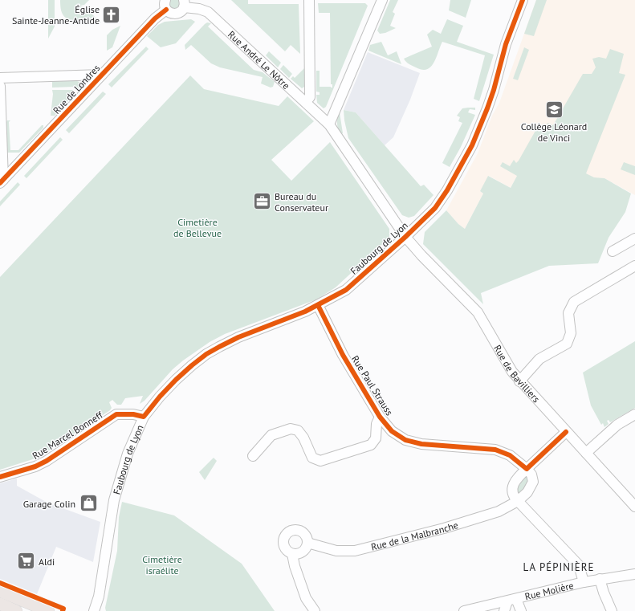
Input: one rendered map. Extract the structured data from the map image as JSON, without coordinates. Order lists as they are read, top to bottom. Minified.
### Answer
{"streets":{"street":["Rue André Le Nôtre","Rue de Londres","Faubourg de Lyon","Rue de Bavilliers","Rue Paul Strauss","Rue Marcel Bonneff","Rue de la Malbranche","Rue Molière"]},"crossings":[["Rue André Le Nôtre","Rue de Bavilliers"],["Faubourg de Lyon","Rue de Bavilliers"],["Faubourg de Lyon","Rue Paul Strauss"],["Faubourg de Lyon","Rue Marcel Bonneff"],["Rue Paul Strauss","Rue de la Malbranche"]],"districts":["LA PÉPINIÈRE"],"parks":["Cimetière de Bellevue","Cimetière israélite"],"places":{"church":["Église Sainte-Jeanne-Antide"],"school or university":["Collège Léonard de Vinci"],"office":["Bureau du Conservateur"],"shop":["Garage Colin"],"supermarket":["Aldi"]}}
